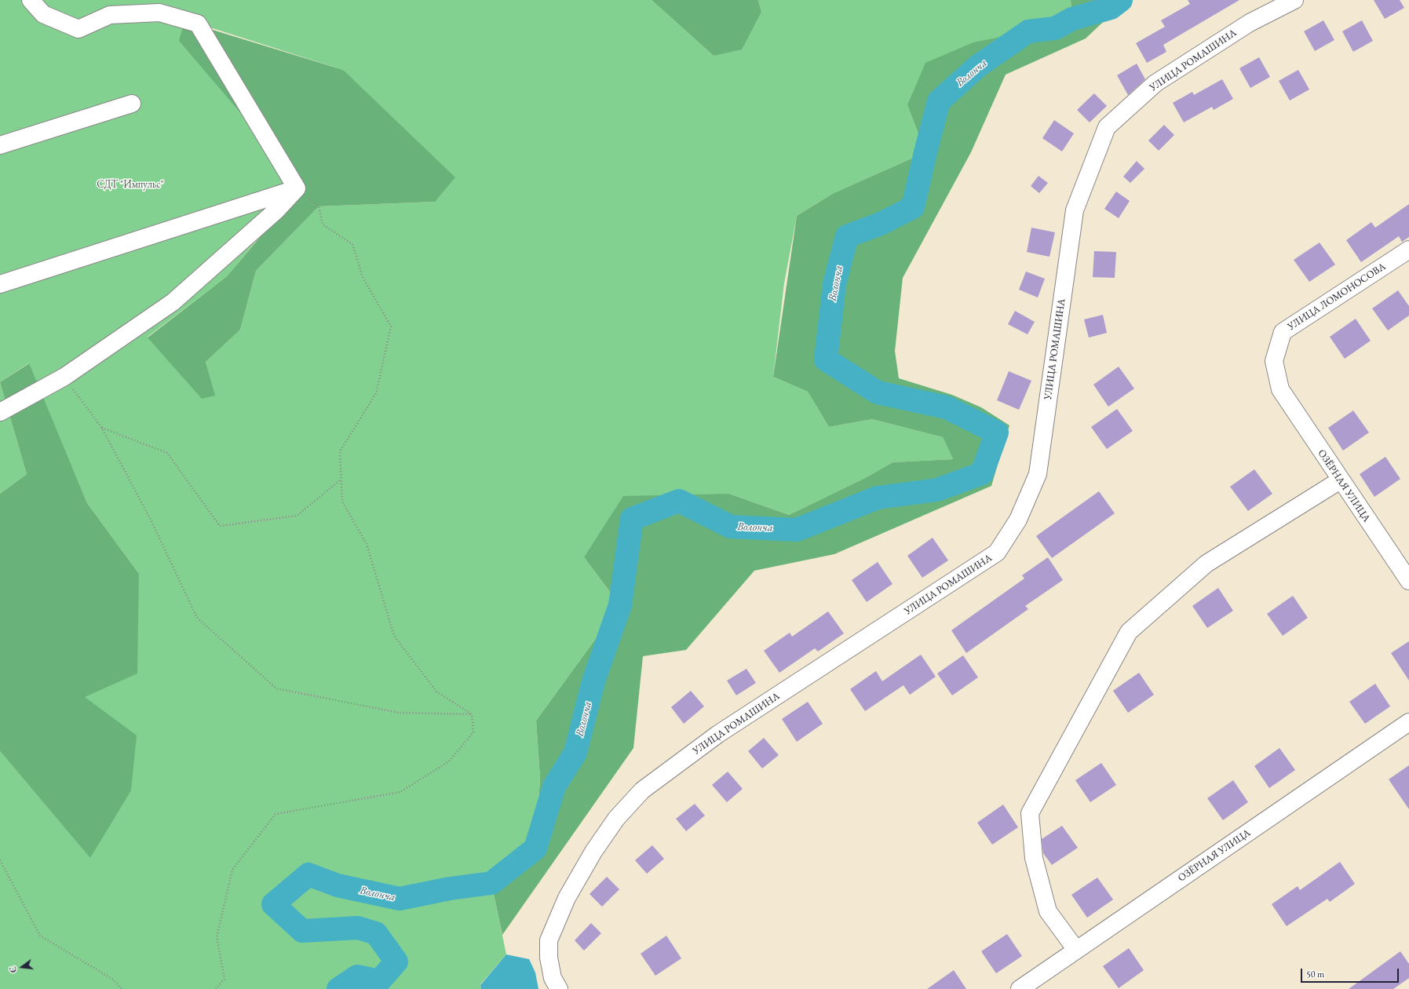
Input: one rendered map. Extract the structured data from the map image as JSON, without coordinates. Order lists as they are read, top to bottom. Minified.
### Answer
{"streets":{"street":["УЛИЦА РОМАШИНА","УЛИЦА ЛОМОНОСОВА","ОЗЁРНАЯ УЛИЦА"]},"crossings":[["УЛИЦА ЛОМОНОСОВА","ОЗЁРНАЯ УЛИЦА"]],"water":["Волонча"],"parks":["СДТ \"Импульс\""],"scale_bar":"50 m","north":"left"}
